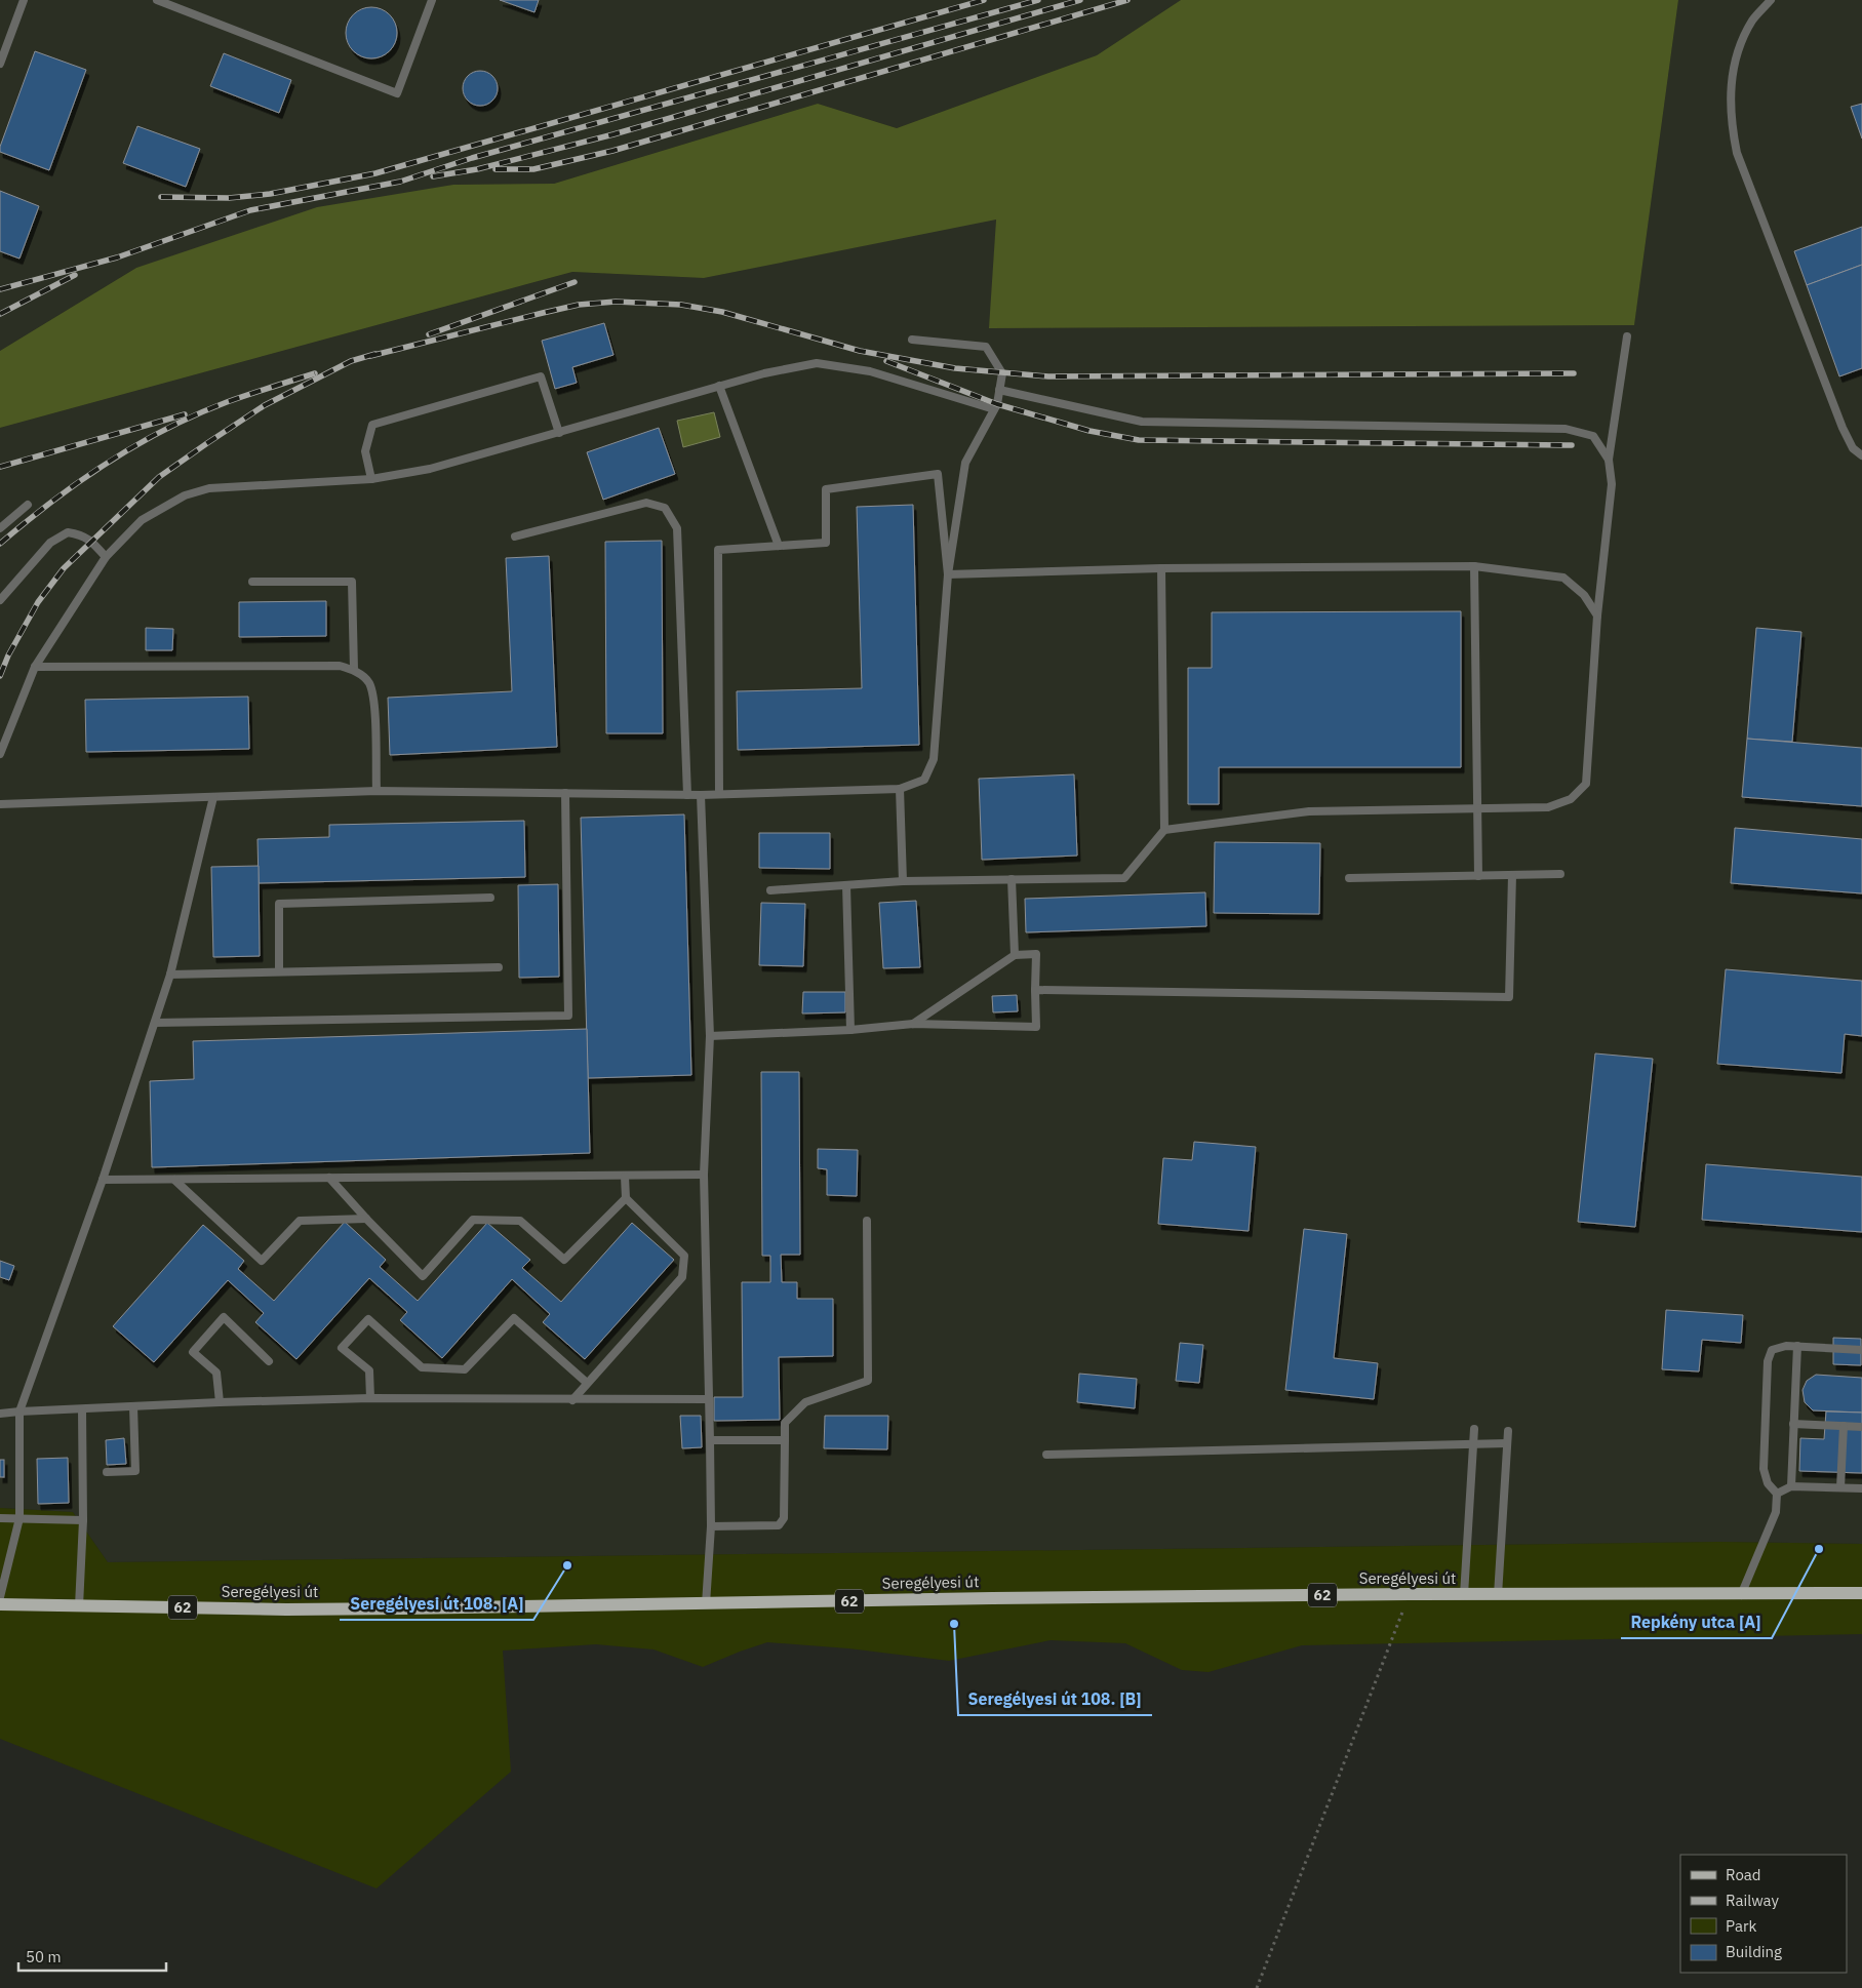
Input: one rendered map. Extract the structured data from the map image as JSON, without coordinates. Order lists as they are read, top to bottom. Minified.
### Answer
{"streets":{"main road":["Seregélyesi út","62"]},"places":["Repkény utca [A]","Seregélyesi út 108. [A]","Seregélyesi út 108. [B]"],"legend":["Road","Railway","Park","Building"],"scale_bar":"50 m"}
